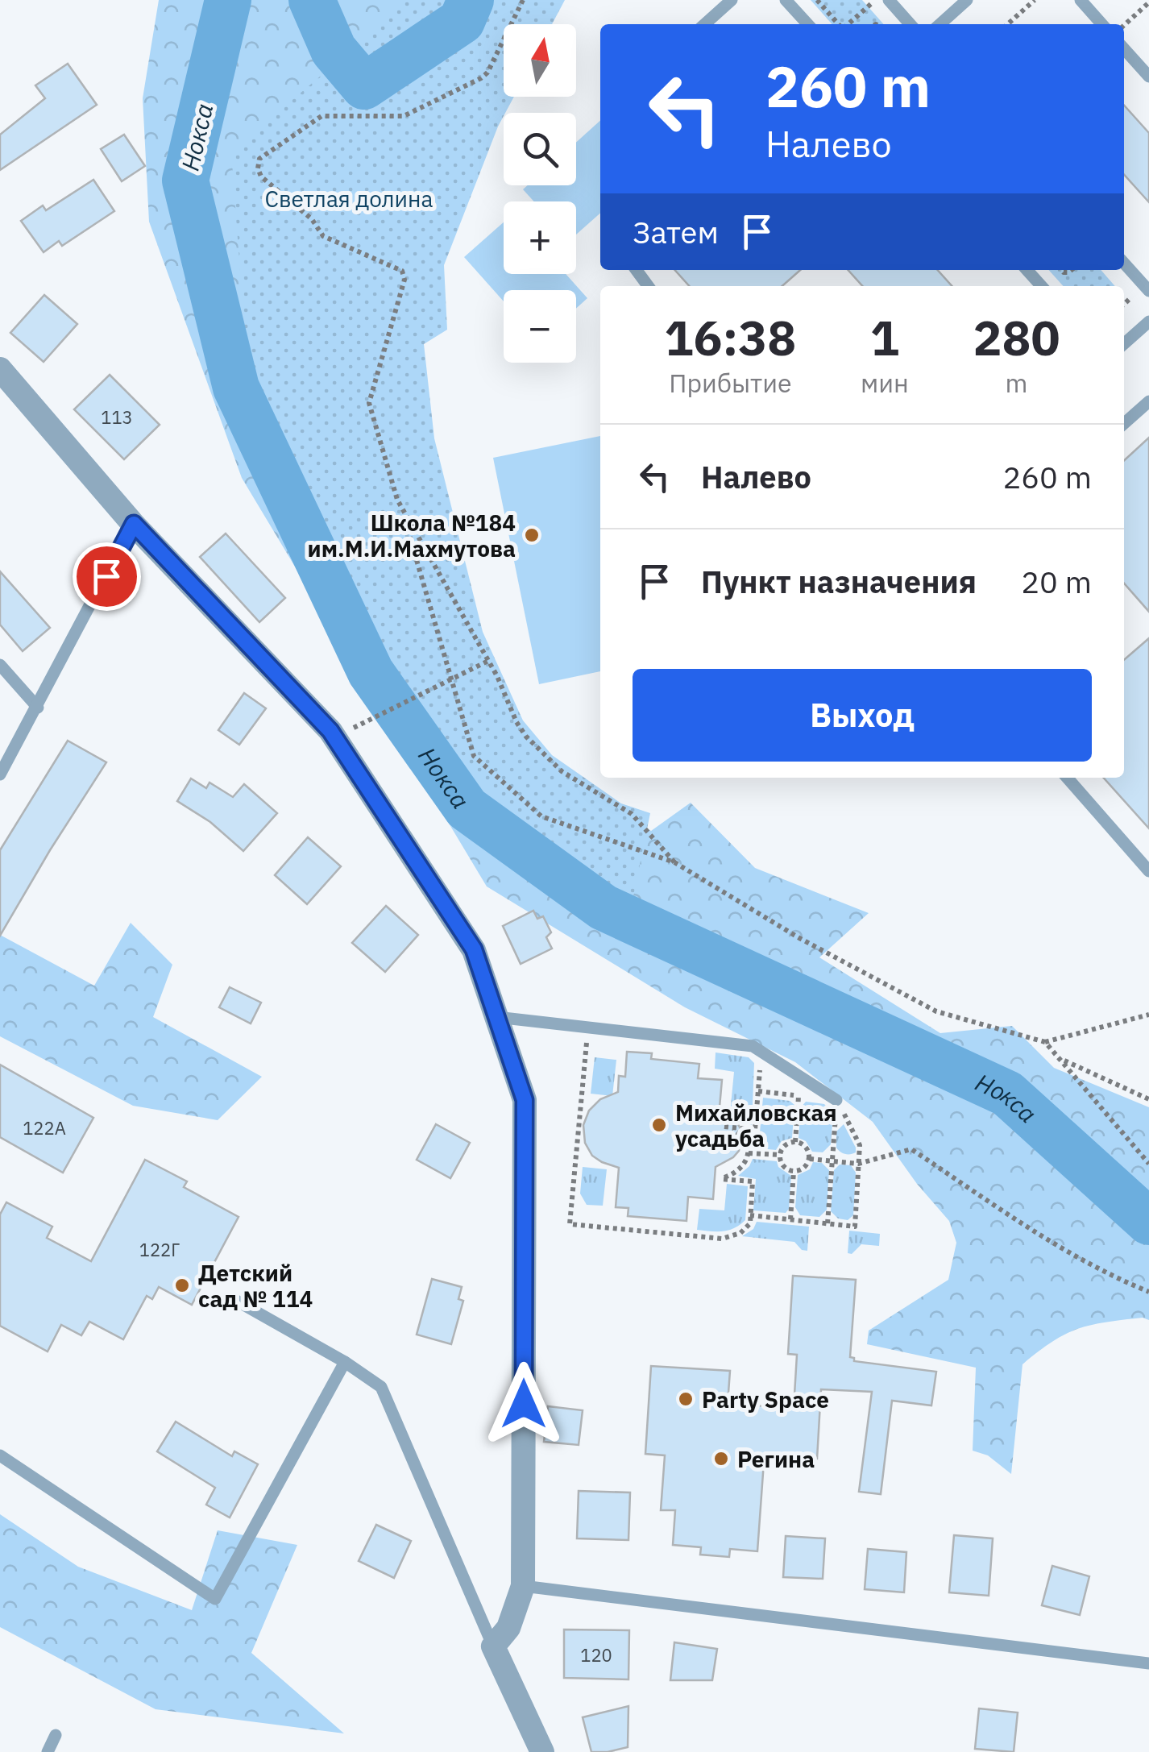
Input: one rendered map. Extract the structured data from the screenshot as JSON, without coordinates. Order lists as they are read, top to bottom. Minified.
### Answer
{"water":["Нокса"],"parks":["Светлая долина"],"places":["Школа №184 им.М.И.Махмутова","Михайловская усадьба","Детский сад № 114","Party Space","Регина"],"house_numbers":["113","122А","122Г","120"],"north":"top","page":{"map_buttons":["+","−"],"turn":["260 m","Налево"],"then":"Затем","eta":["16:38","Прибытие","1","мин","280","m"],"list":[{"name":"Налево","value":"260 m"},{"name":"Пункт назначения","value":"20 m"}],"buttons":"Выход"}}
